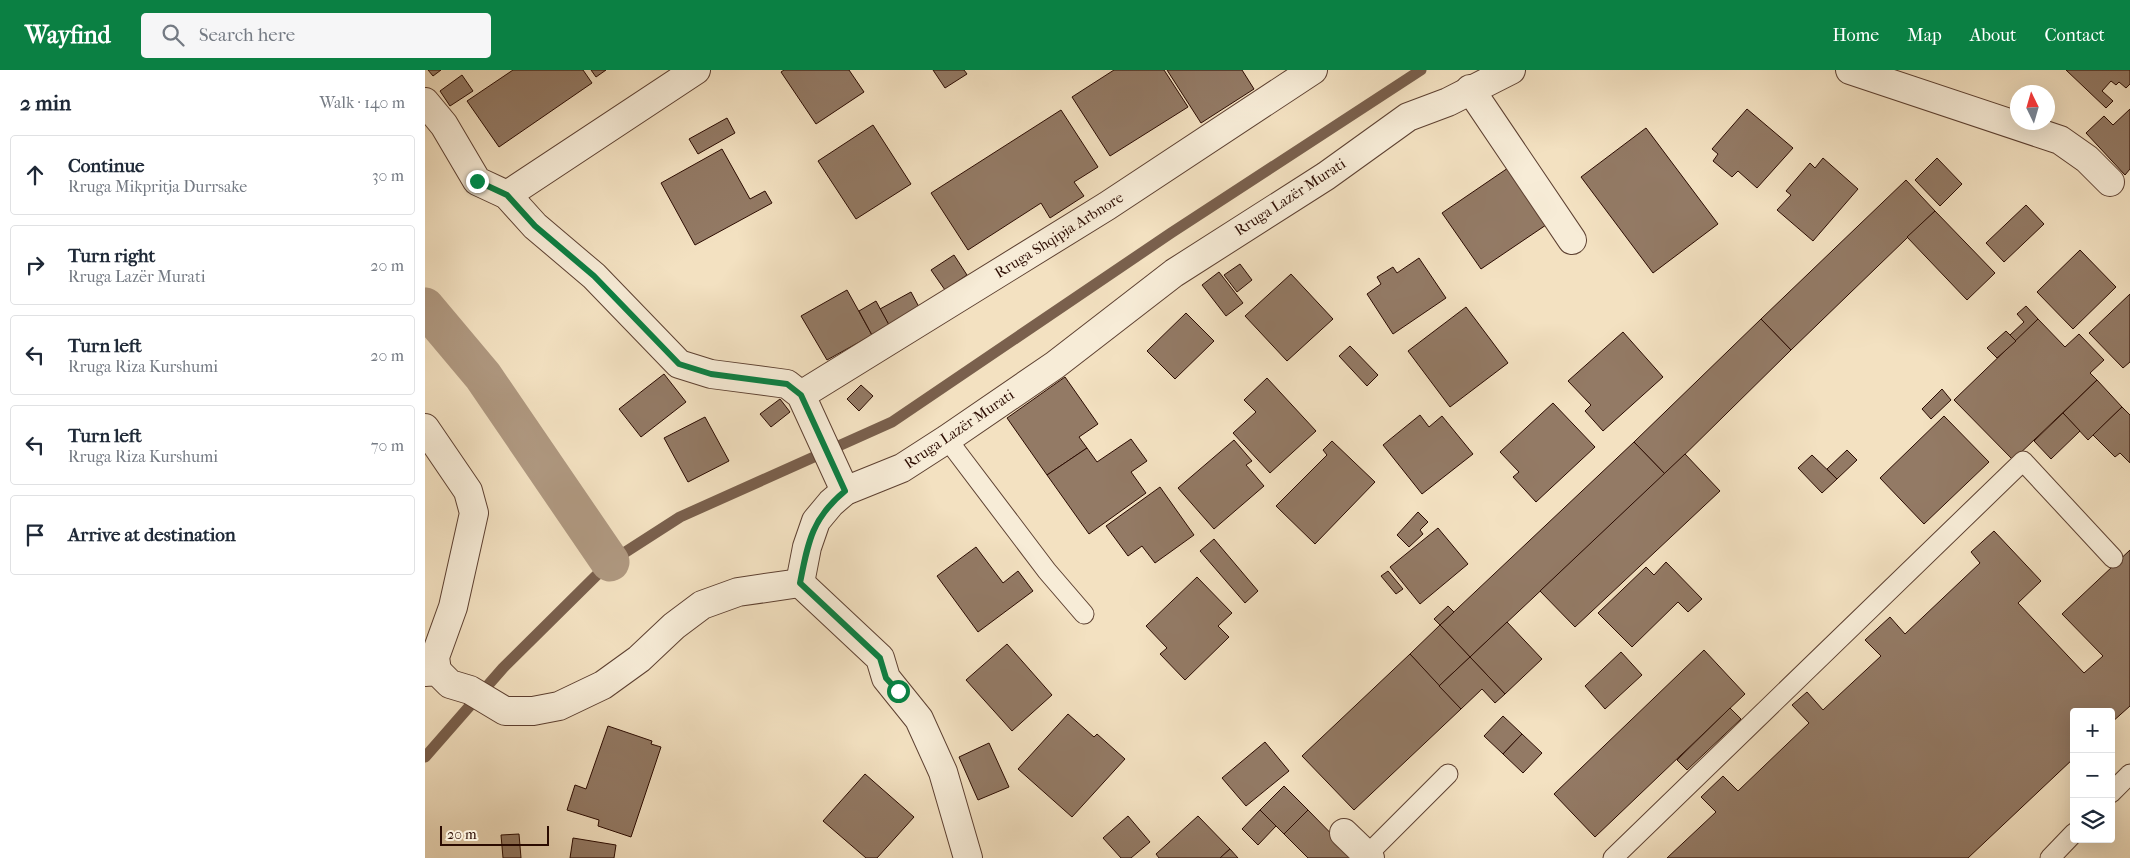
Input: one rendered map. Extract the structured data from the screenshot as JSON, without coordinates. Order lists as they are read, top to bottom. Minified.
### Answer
{"streets":{"street":["Rruga Lazër Murati","Rruga Shqipja Arbnore"]},"scale_bar":"20 m","north":"top","page":{"header":"Wayfind","search":"Search here","nav":["Home","Map","About","Contact"],"heading":["2 min","Walk · 140 m"],"list":[["Continue","Rruga Mikpritja Durrsake","30 m"],["Turn right","Rruga Lazër Murati","20 m"],["Turn left","Rruga Riza Kurshumi","20 m"],["Turn left","Rruga Riza Kurshumi","70 m"],"Arrive at destination"],"map_buttons":["+","−"],"scale":"20 m"}}
